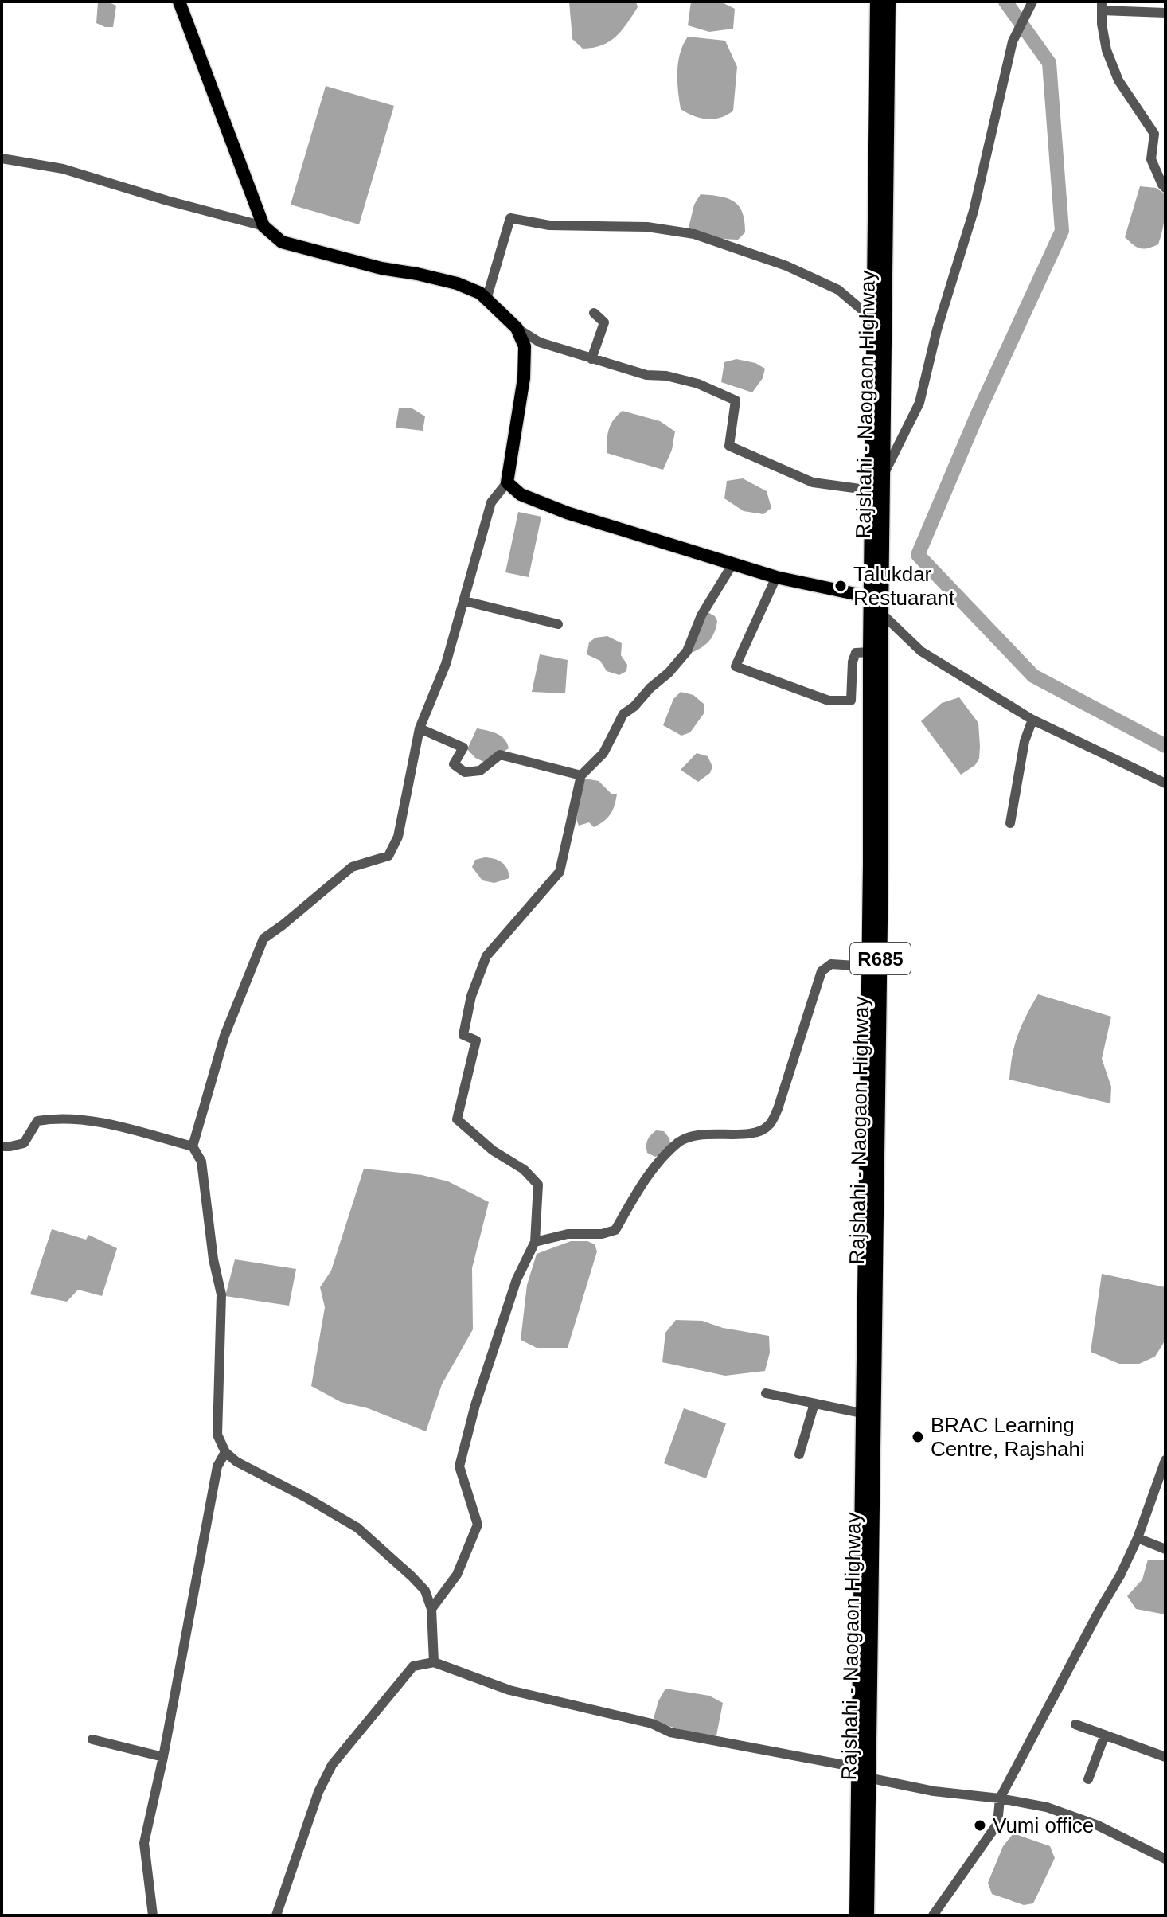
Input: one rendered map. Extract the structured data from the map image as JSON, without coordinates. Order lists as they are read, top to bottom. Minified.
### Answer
{"streets":{"main road":["Rajshahi - Naogaon Highway","R685"]},"places":["Talukdar Restuarant","BRAC Learning Centre, Rajshahi","Vumi office"]}
